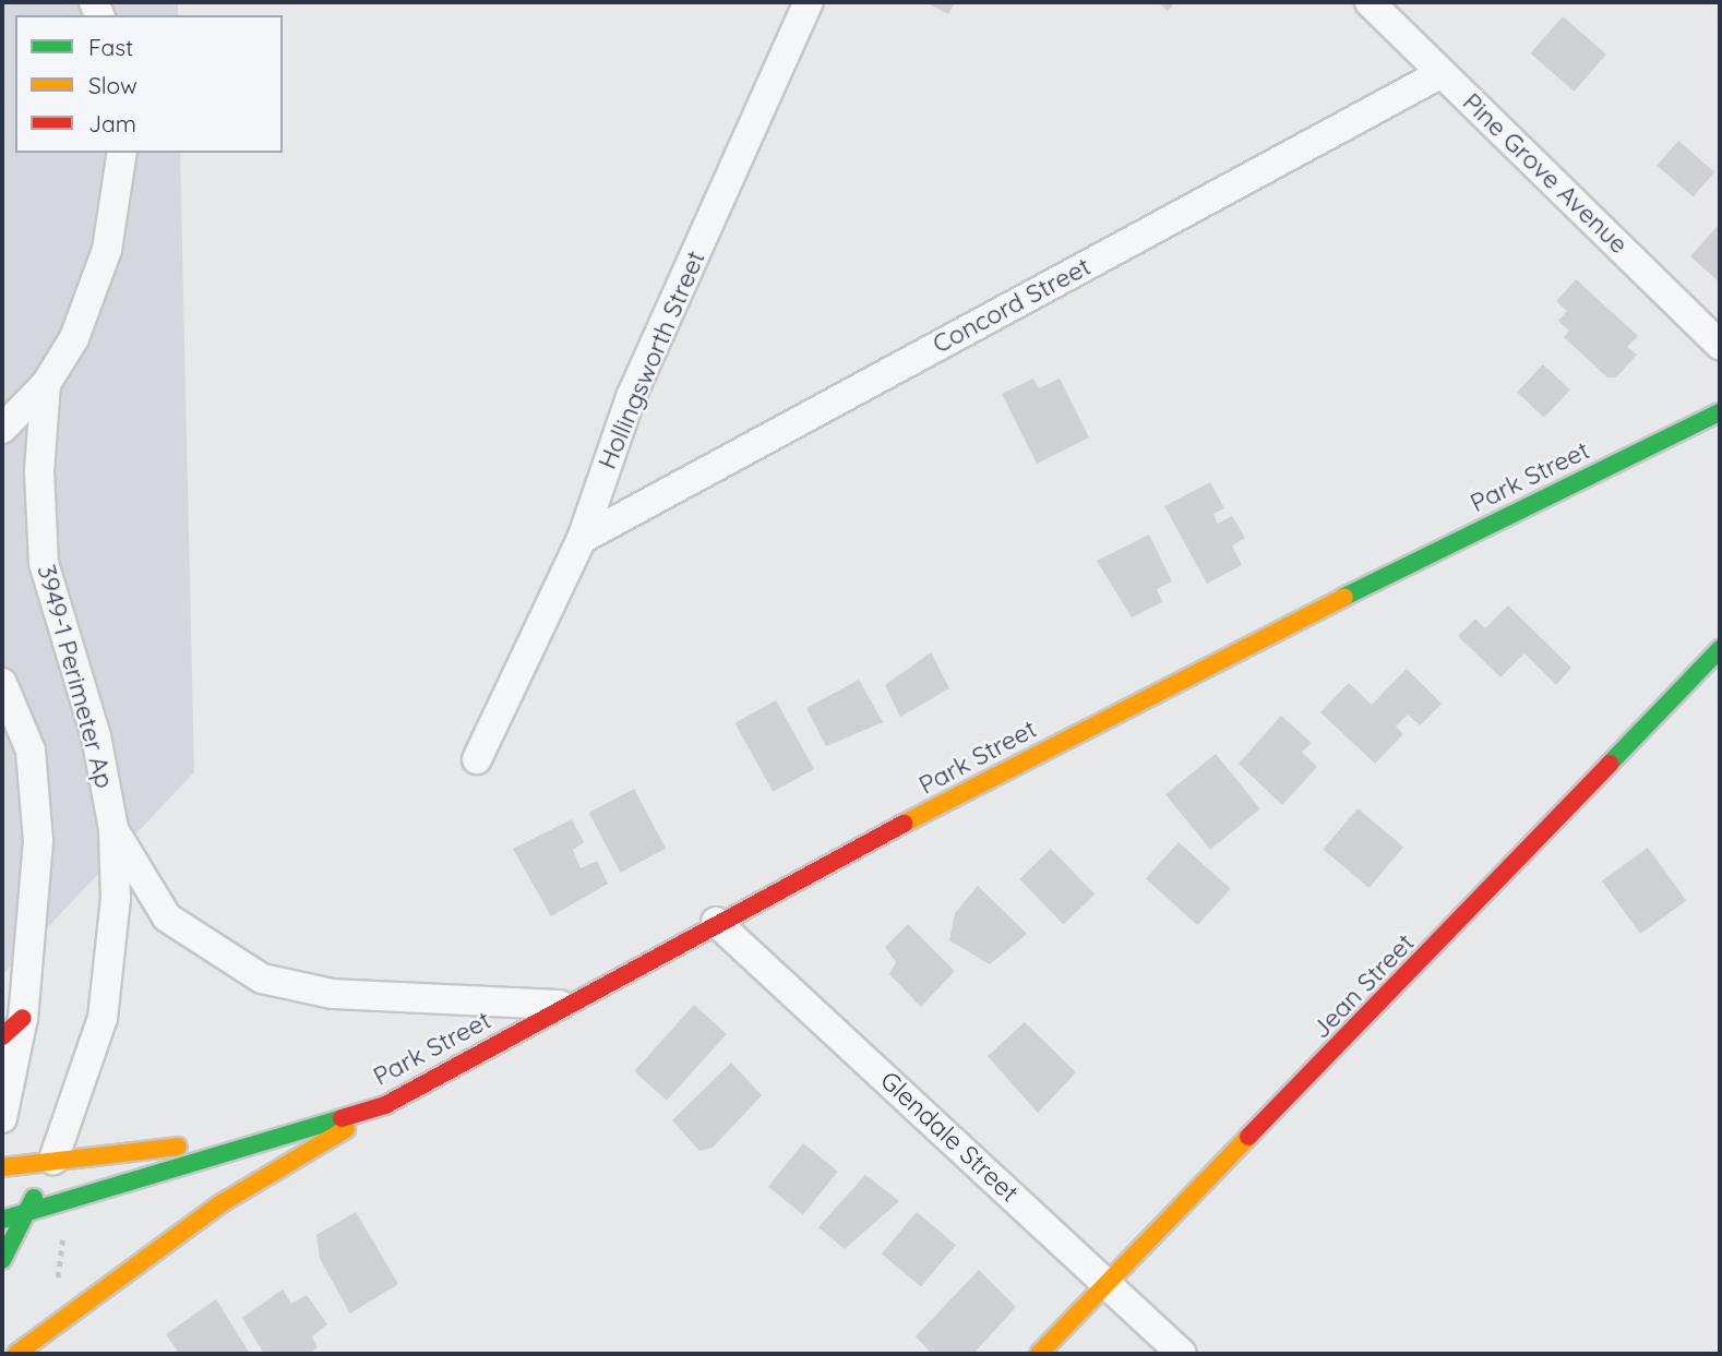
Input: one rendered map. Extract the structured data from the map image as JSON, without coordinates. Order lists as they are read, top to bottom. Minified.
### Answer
{"streets":{"street":["Pine Grove Avenue","Concord Street","Hollingsworth Street","Park Street","3949-1 Perimeter Ap","Jean Street","Glendale Street"]},"crossings":[["Pine Grove Avenue","Concord Street"],["Concord Street","Hollingsworth Street"],["Park Street","3949-1 Perimeter Ap"],["Park Street","Glendale Street"],["Jean Street","Glendale Street"]],"legend":["Fast","Slow","Jam"]}
